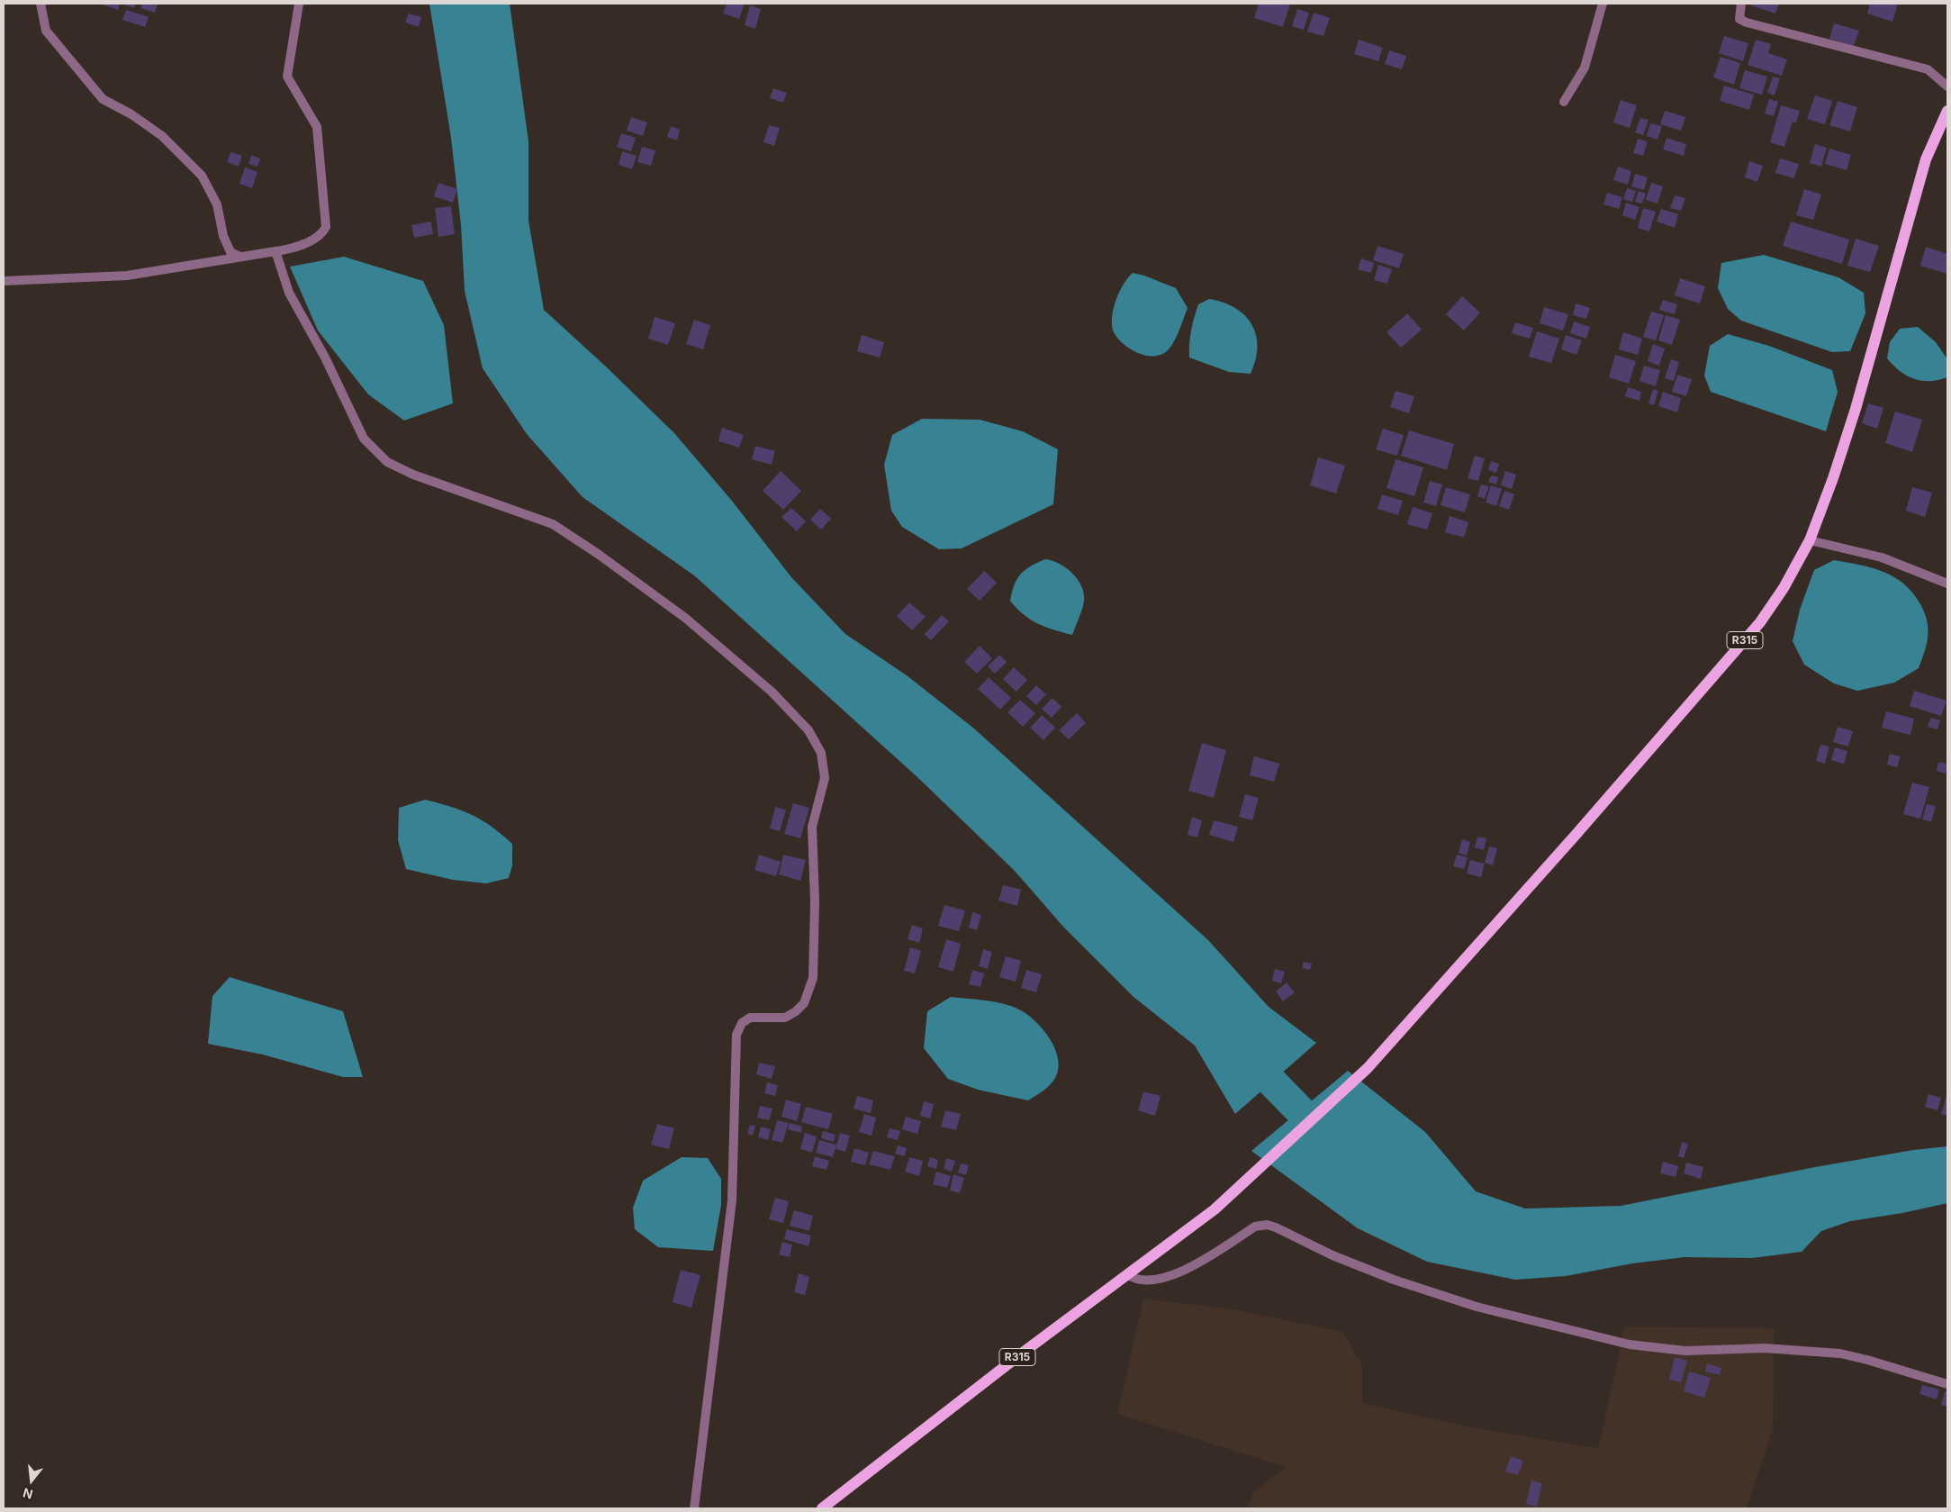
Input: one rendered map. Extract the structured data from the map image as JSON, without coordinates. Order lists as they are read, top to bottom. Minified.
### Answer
{"streets":{"main road":["R315"]},"north":"bottom"}
